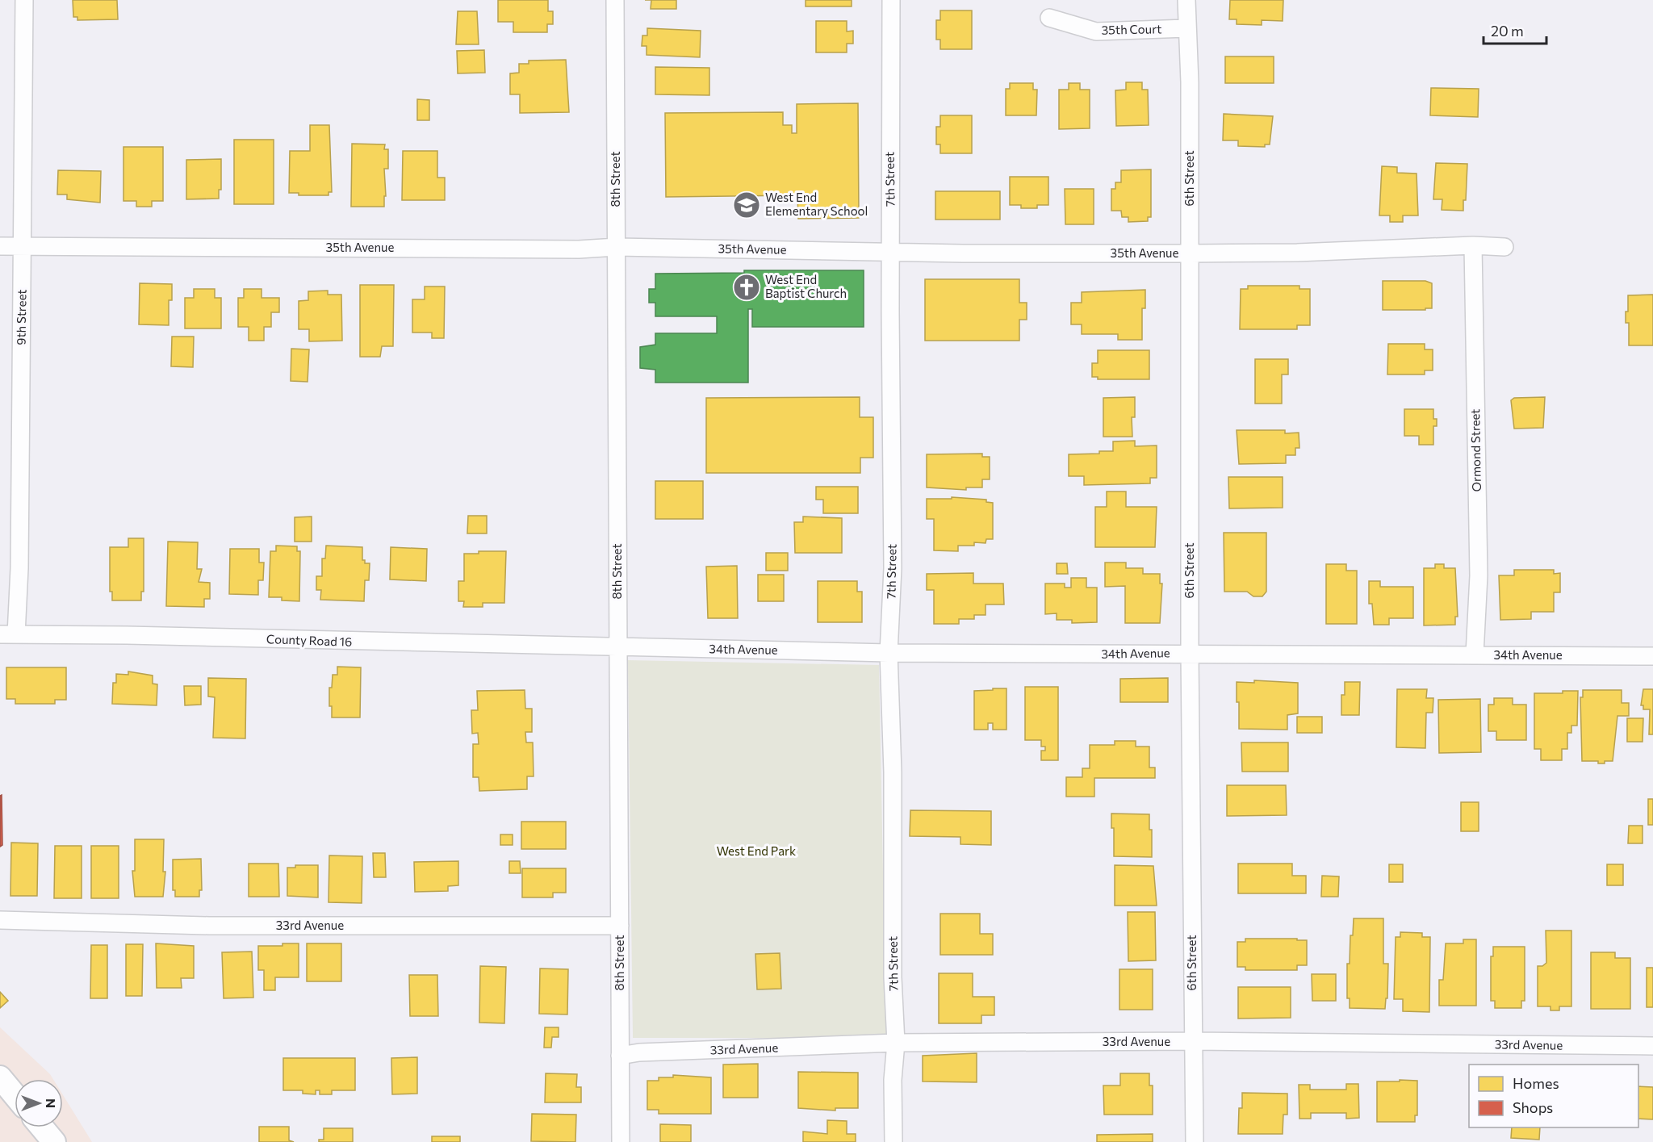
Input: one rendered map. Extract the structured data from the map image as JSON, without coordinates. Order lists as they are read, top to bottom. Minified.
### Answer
{"streets":{"street":["35th Court","6th Street","8th Street","7th Street","35th Avenue","9th Street","Ormond Street","County Road 16","34th Avenue","33rd Avenue"]},"crossings":[["35th Court","6th Street"],["6th Street","35th Avenue"],["6th Street","34th Avenue"],["6th Street","33rd Avenue"],["8th Street","35th Avenue"],["8th Street","County Road 16"],["8th Street","34th Avenue"],["8th Street","33rd Avenue"],["7th Street","35th Avenue"],["7th Street","34th Avenue"],["7th Street","33rd Avenue"],["35th Avenue","9th Street"],["35th Avenue","Ormond Street"],["9th Street","County Road 16"],["Ormond Street","34th Avenue"],["County Road 16","34th Avenue"]],"parks":["West End Park"],"places":{"school or university":["West End Elementary School"],"church":["West End Baptist Church"]},"legend":["Homes","Shops"],"scale_bar":"20 m","north":"right"}
